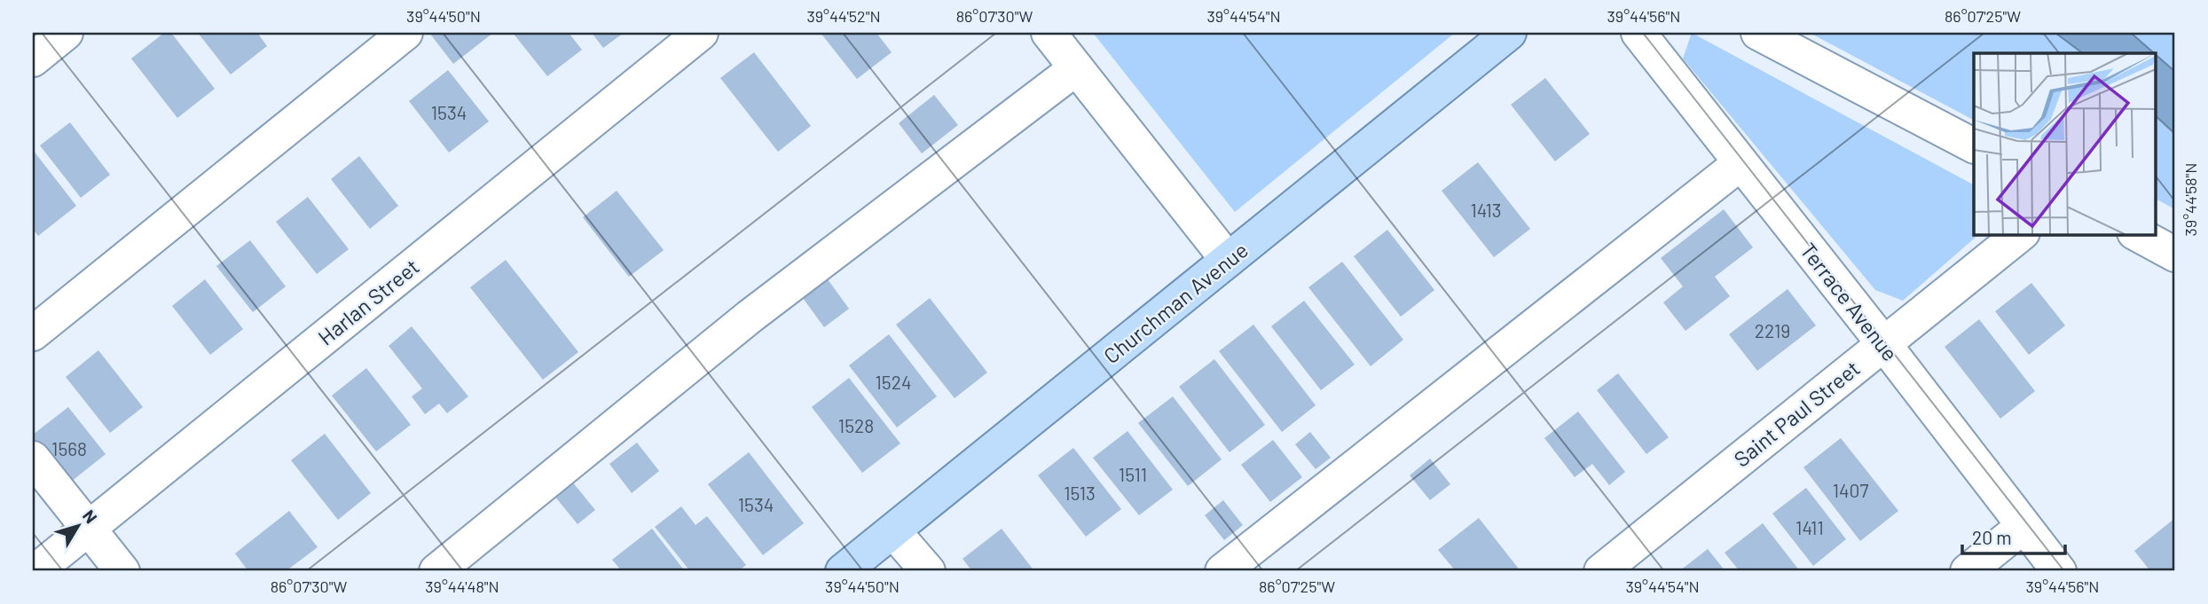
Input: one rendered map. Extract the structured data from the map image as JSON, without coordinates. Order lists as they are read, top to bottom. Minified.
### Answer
{"streets":{"main road":["Churchman Avenue"],"street":["Harlan Street","Terrace Avenue","Saint Paul Street"]},"crossings":[["Terrace Avenue","Saint Paul Street"]],"house_numbers":["1534","1413","2219","1524","1528","1568","1511","1407","1513","1534","1411"],"scale_bar":"20 m","north":"top right","coordinates":["39°44'50\"N","39°44'52\"N","86°07'30\"W","39°44'54\"N","39°44'56\"N","86°07'25\"W","39°44'58\"N","39°44'48\"N"]}
